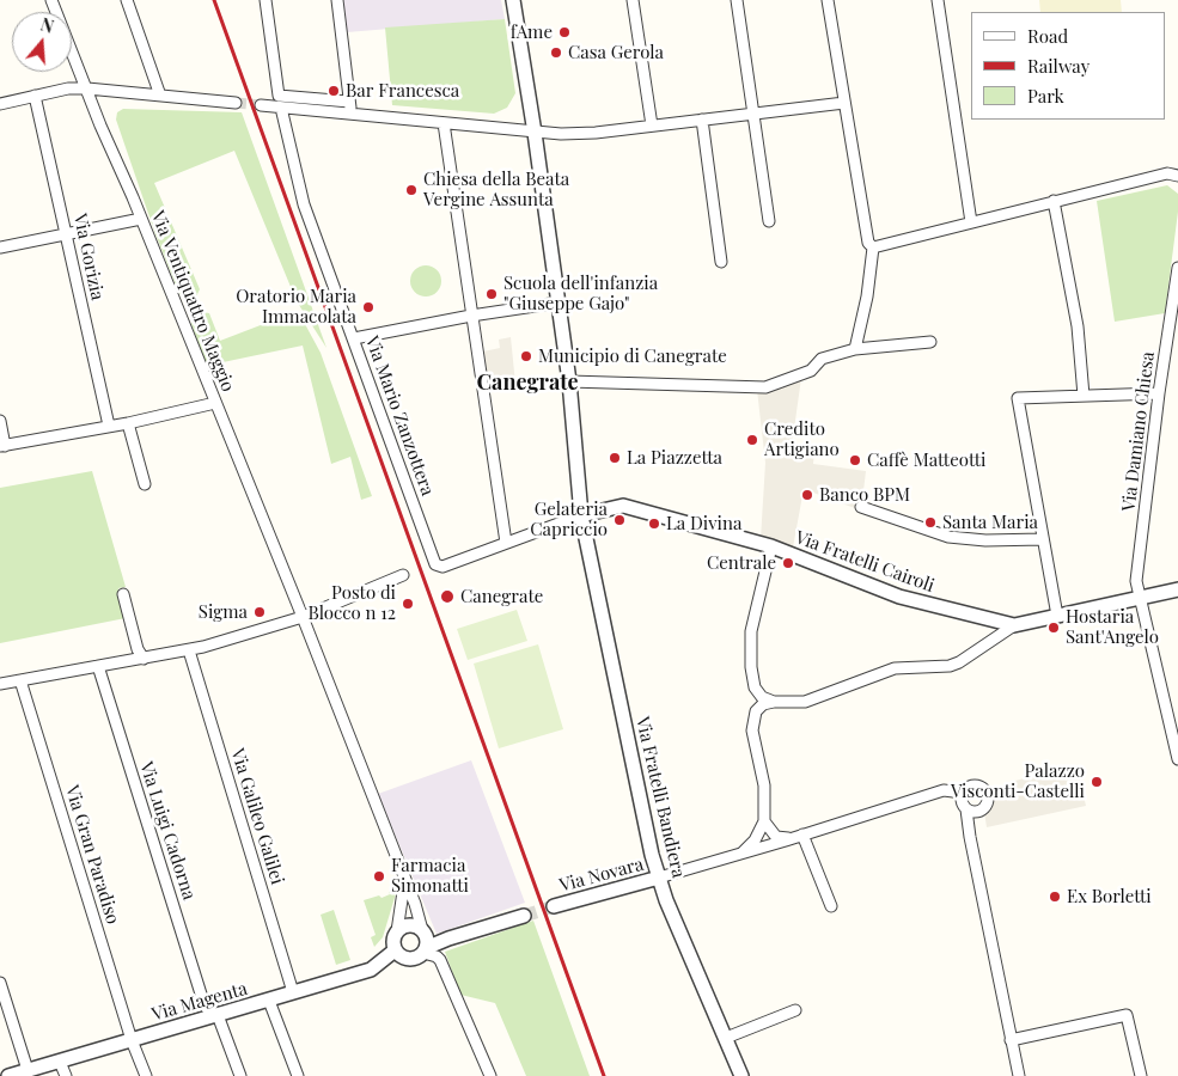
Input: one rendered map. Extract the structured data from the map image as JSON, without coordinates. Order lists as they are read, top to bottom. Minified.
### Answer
{"streets":{"street":["Via Gorizia","Via Ventiquattro Maggio","Via Mario Zanzottera","Via Damiano Chiesa","Via Fratelli Cairoli","Via Fratelli Bandiera","Via Galileo Galilei","Via Luigi Cadorna","Via Gran Paradiso","Via Novara","Via Magenta"]},"crossings":[["Via Ventiquattro Maggio","Via Magenta"],["Via Fratelli Cairoli","Via Fratelli Bandiera"],["Via Fratelli Bandiera","Via Novara"],["Via Galileo Galilei","Via Magenta"],["Via Luigi Cadorna","Via Magenta"],["Via Gran Paradiso","Via Magenta"]],"districts":["Canegrate"],"places":["fAme","Casa Gerola","Bar Francesca","Chiesa della Beata Vergine Assunta","Scuola dell'infanzia \"Giuseppe Gajo\"","Oratorio Maria Immacolata","Municipio di Canegrate","Credito Artigiano","La Piazzetta","Caffè Matteotti","Banco BPM","Gelateria Capriccio","Santa Maria","La Divina","Centrale","Canegrate","Posto di Blocco n 12","Sigma","Hostaria Sant'Angelo","Palazzo Visconti-Castelli","Farmacia Simonatti","Ex Borletti"],"legend":["Road","Railway","Park"],"north":"top"}
